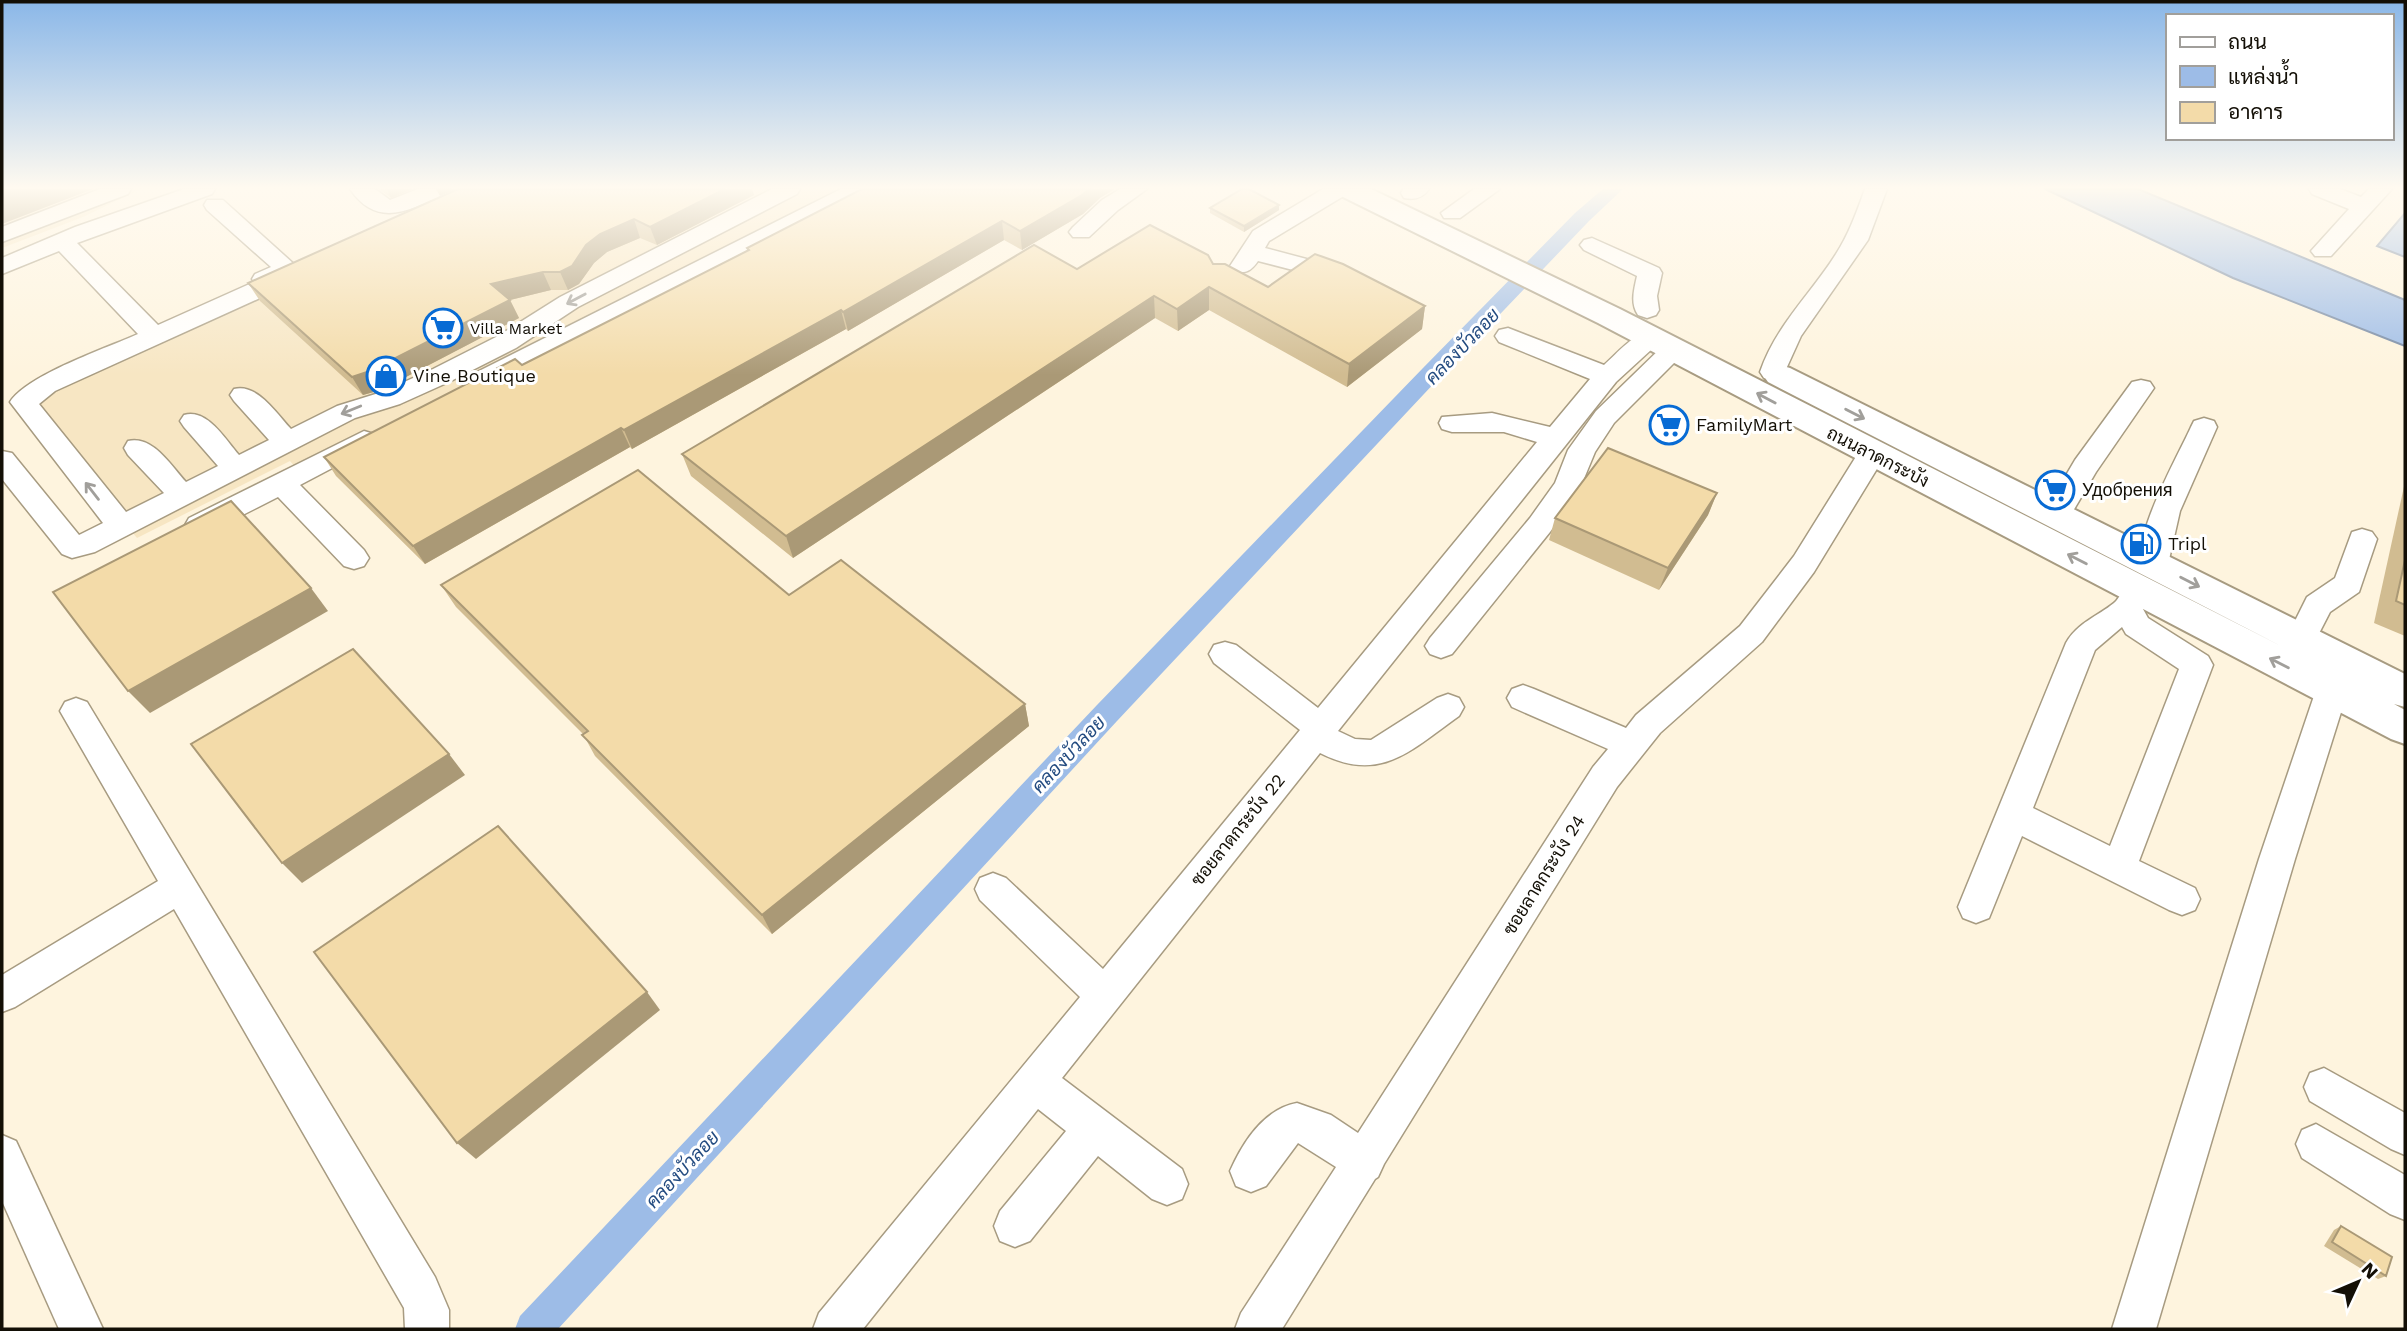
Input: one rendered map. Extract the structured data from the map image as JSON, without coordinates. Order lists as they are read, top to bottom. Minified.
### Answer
{"streets":{"main road":["ถนนลาดกระบัง"],"street":["ซอยลาดกระบัง 22","ซอยลาดกระบัง 24"]},"crossings":[["ถนนลาดกระบัง","ซอยลาดกระบัง 22"],["ถนนลาดกระบัง","ซอยลาดกระบัง 24"]],"water":["คลองบัวลอย"],"places":{"supermarket":["Villa Market","FamilyMart","Удобрения"],"shop":["Vine Boutique"],"fuel station":["Tripl"]},"legend":["ถนน","แหล่งน้ำ","อาคาร"],"north":"top right"}
